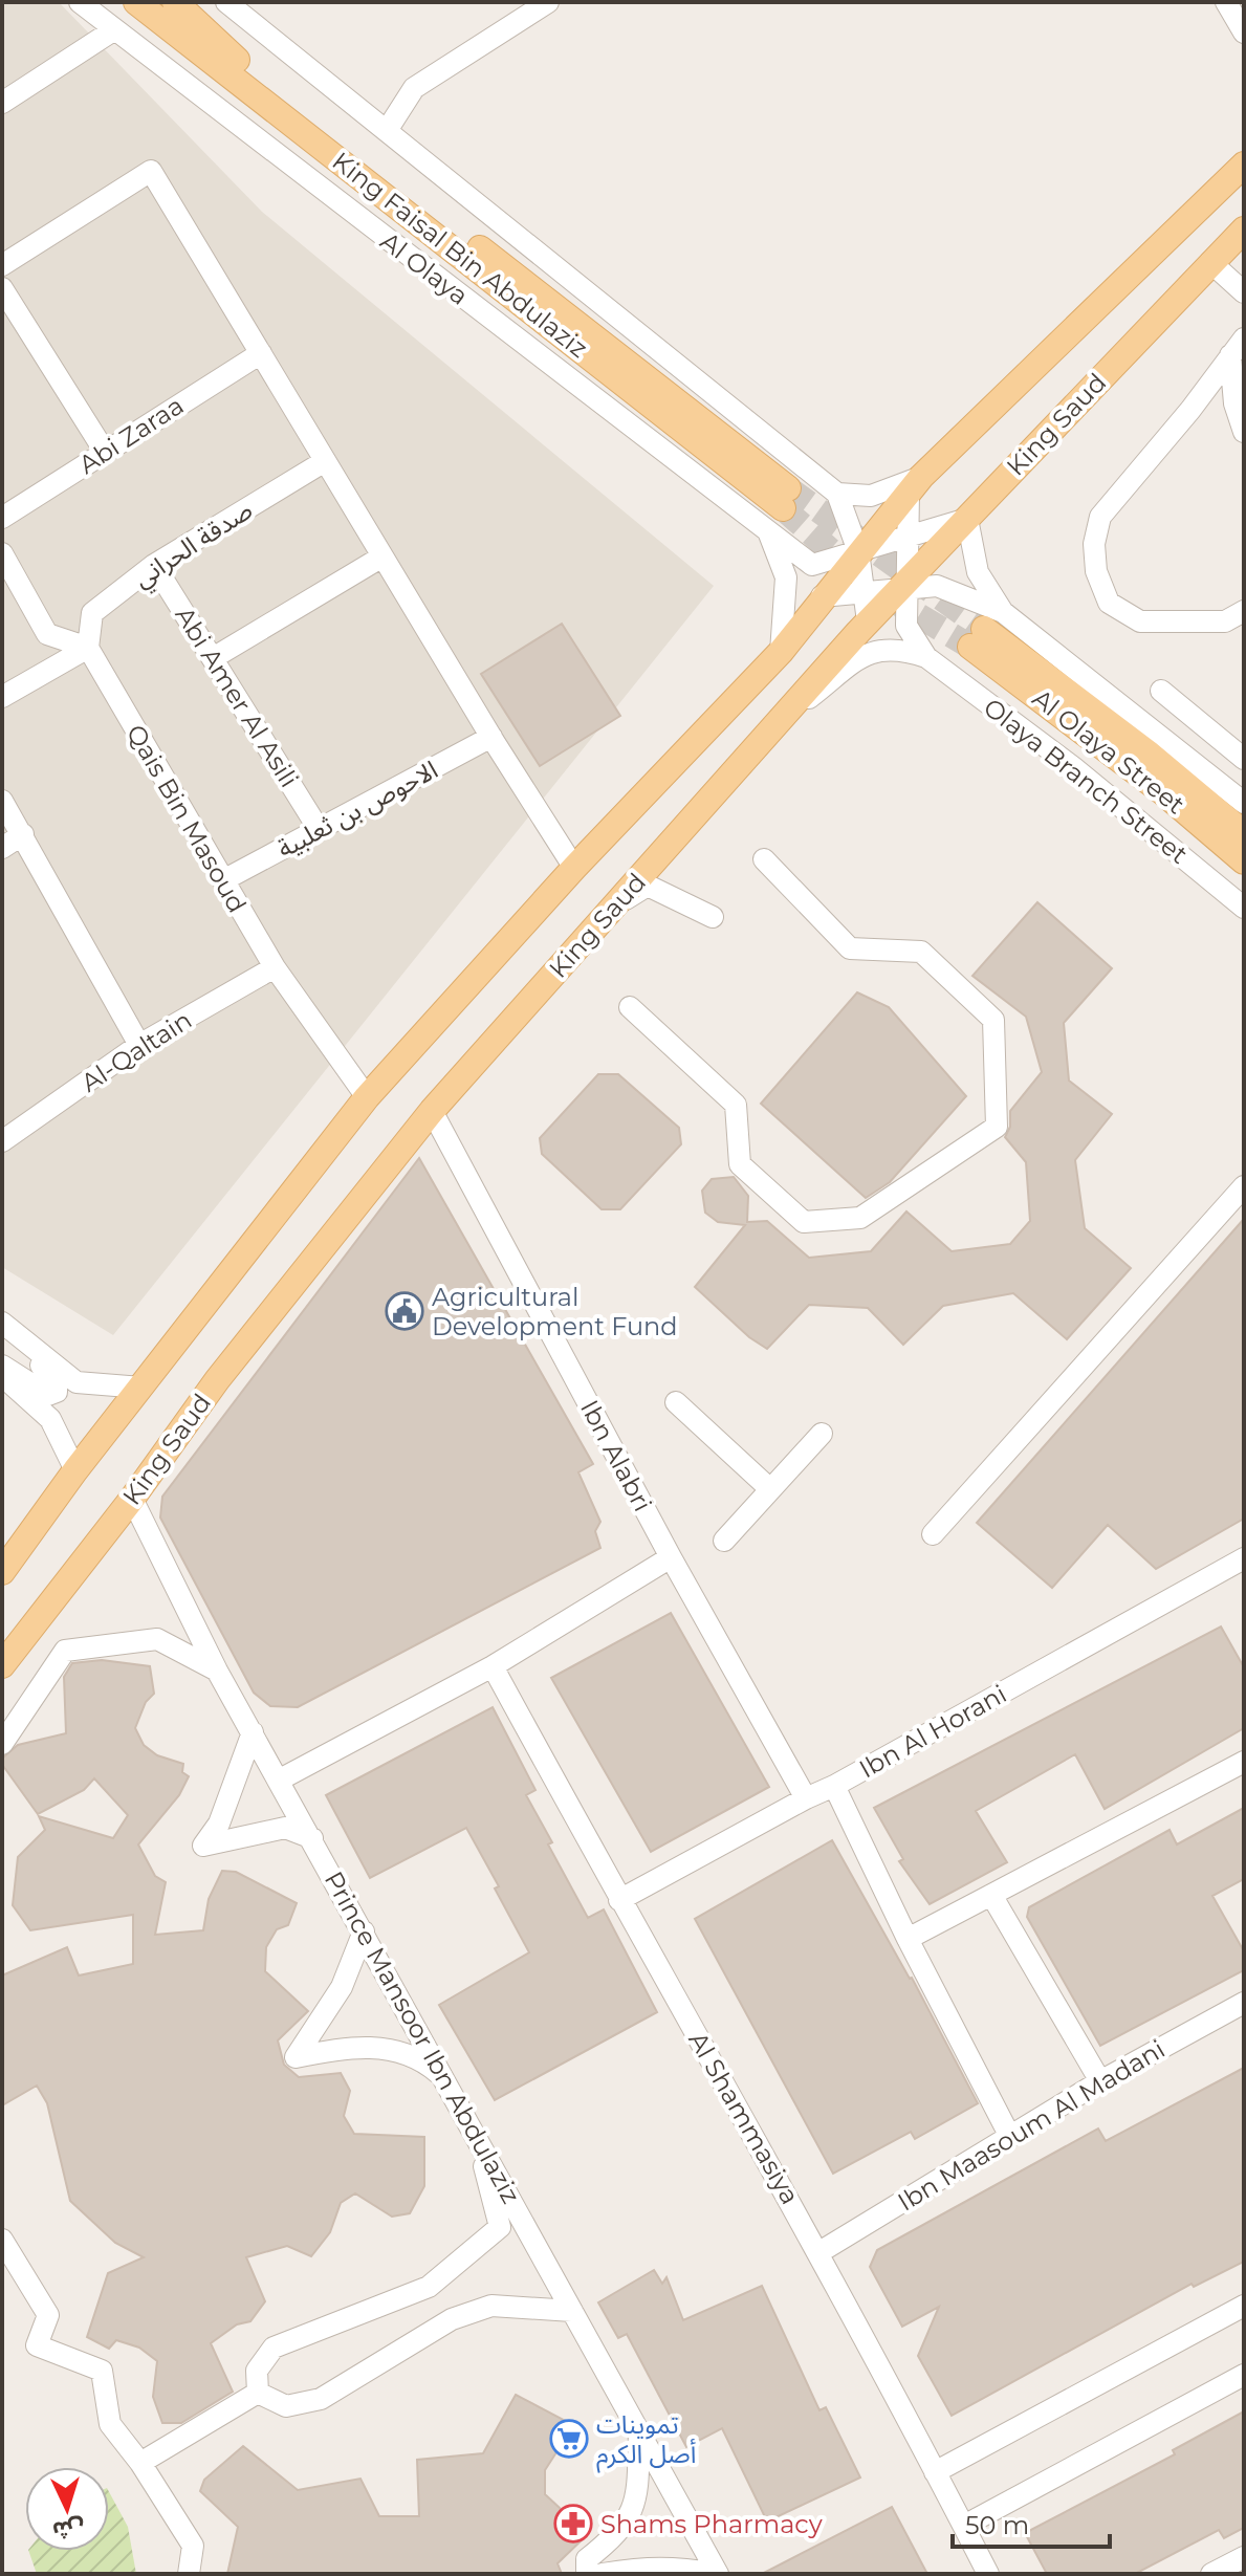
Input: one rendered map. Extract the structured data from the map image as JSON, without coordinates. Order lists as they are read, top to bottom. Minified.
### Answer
{"streets":{"main road":["King Faisal Bin Abdulaziz","King Saud","Al Olaya Street"],"street":["Al Olaya","Abi Zaraa","صدقة الحراني","Abi Amer Al Asili","Olaya Branch Street","الاحوص بن ثعلبية","Qais Bin Masoud","Al-Qaltain","Ibn Alabri","Ibn Al Horani","Prince Mansoor Ibn Abdulaziz","Al Shammasiya","Ibn Maasoum Al Madani"]},"crossings":[["Al Olaya","King Saud"],["Al Olaya","Olaya Branch Street"],["King Saud","Olaya Branch Street"],["King Saud","Ibn Alabri"],["King Saud","Prince Mansoor Ibn Abdulaziz"],["صدقة الحراني","Abi Amer Al Asili"],["صدقة الحراني","Qais Bin Masoud"],["Abi Amer Al Asili","الاحوص بن ثعلبية"],["الاحوص بن ثعلبية","Qais Bin Masoud"],["Qais Bin Masoud","Al-Qaltain"],["Ibn Alabri","Ibn Al Horani"],["Ibn Al Horani","Al Shammasiya"],["Al Shammasiya","Ibn Maasoum Al Madani"]],"places":{"public building":["Agricultural Development Fund"],"supermarket":["تموينات أصل الكرم"],"pharmacy":["Shams Pharmacy"]},"scale_bar":"50 m","north":"bottom"}
